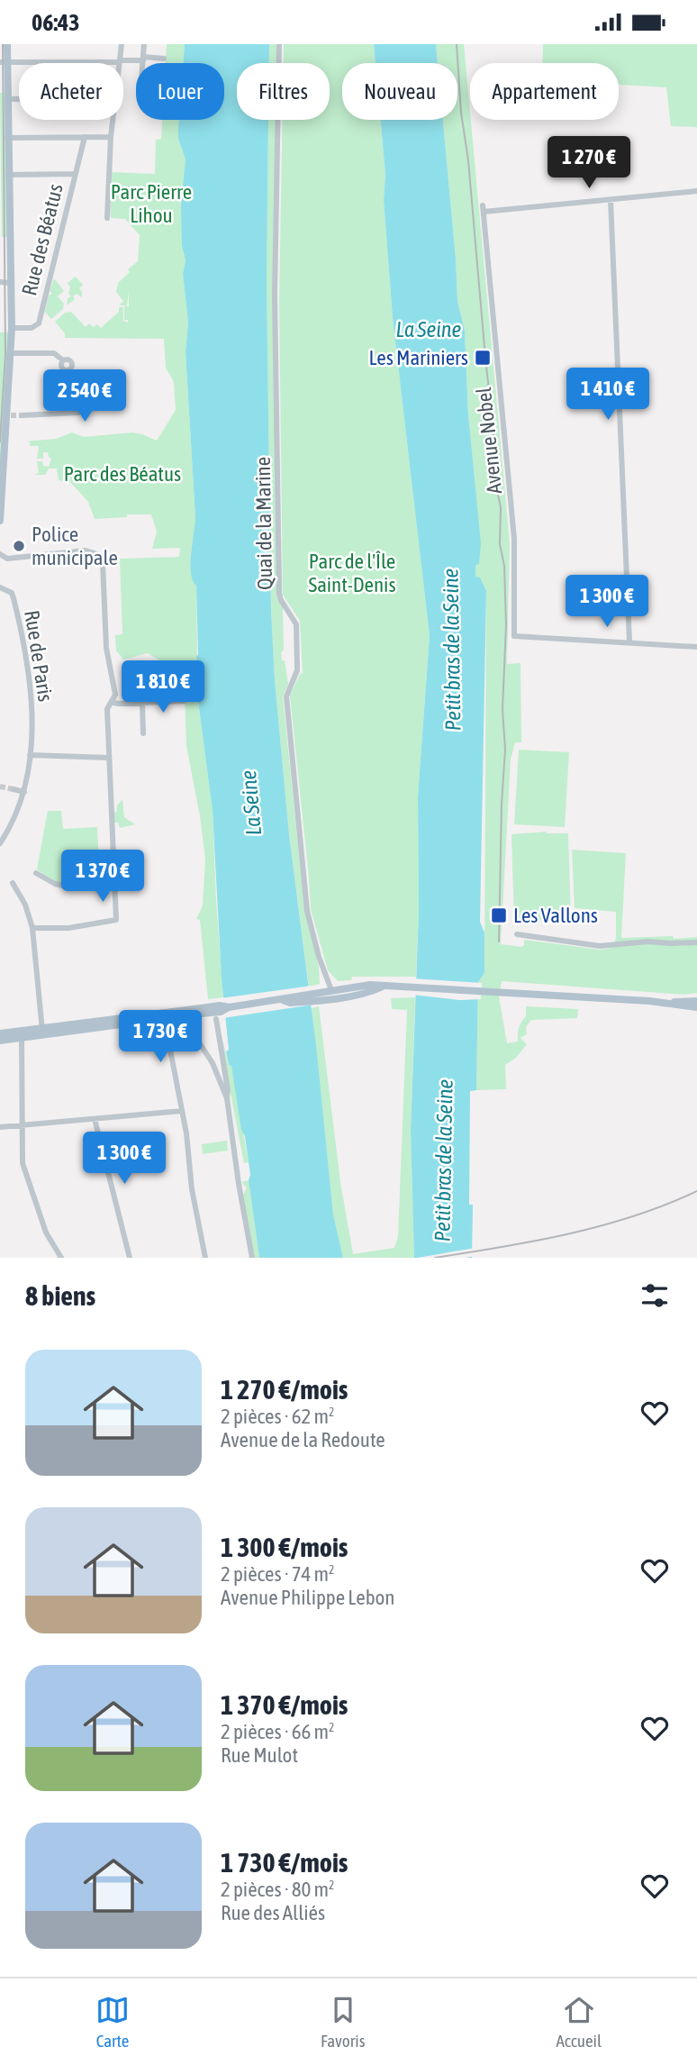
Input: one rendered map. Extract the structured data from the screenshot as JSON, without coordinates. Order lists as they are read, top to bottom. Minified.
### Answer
{"streets":{"street":["Rue des Béatus","Avenue Nobel","Quai de la Marine","Rue de Paris"]},"water":["La Seine","Petit bras de la Seine"],"parks":["Parc Pierre Lihou","Parc des Béatus","Parc de l'Île Saint-Denis"],"places":{"transit":["Les Mariniers","Les Vallons"],"other":["Police municipale"]},"page":{"status":"06:43","chip":["Acheter","Louer","Filtres","Nouveau","Appartement"],"price":["1 270 €","1 410 €","2 540 €","1 300 €","1 810 €","1 370 €","1 730 €","1 300 €"],"heading":"8 biens","list":[{"name":"1 270 €/mois","note":"2 pièces · 62 m² · Avenue de la Redoute"},{"name":"1 300 €/mois","note":"2 pièces · 74 m² · Avenue Philippe Lebon"},{"name":"1 370 €/mois","note":"2 pièces · 66 m² · Rue Mulot"},{"name":"1 730 €/mois","note":"2 pièces · 80 m² · Rue des Alliés"}],"tabs":["Carte","Favoris","Accueil"]}}
